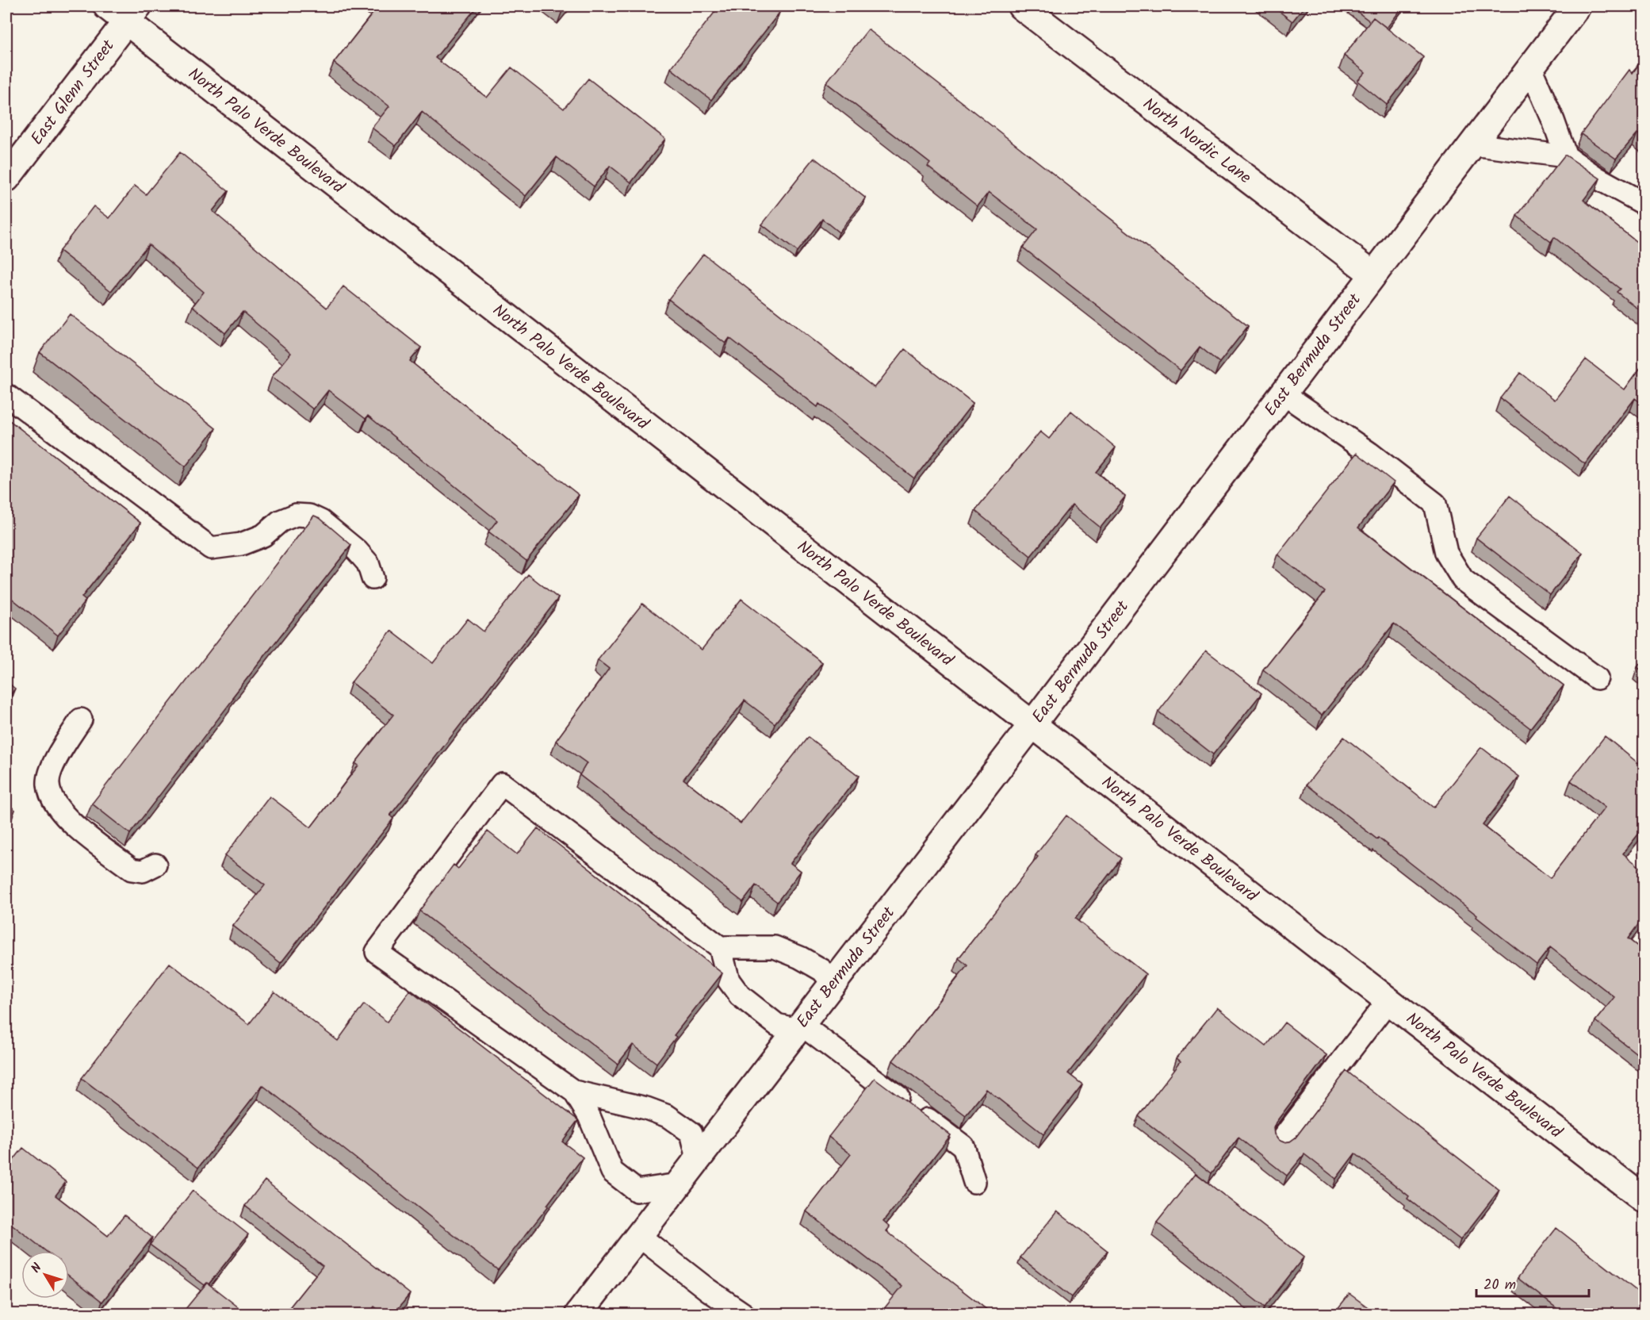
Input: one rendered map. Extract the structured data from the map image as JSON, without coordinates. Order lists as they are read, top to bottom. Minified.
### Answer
{"streets":{"street":["East Glenn Street","North Palo Verde Boulevard","North Nordic Lane","East Bermuda Street"]},"crossings":[["East Glenn Street","North Palo Verde Boulevard"],["North Palo Verde Boulevard","East Bermuda Street"],["North Nordic Lane","East Bermuda Street"]],"scale_bar":"20 m","north":"top left"}
